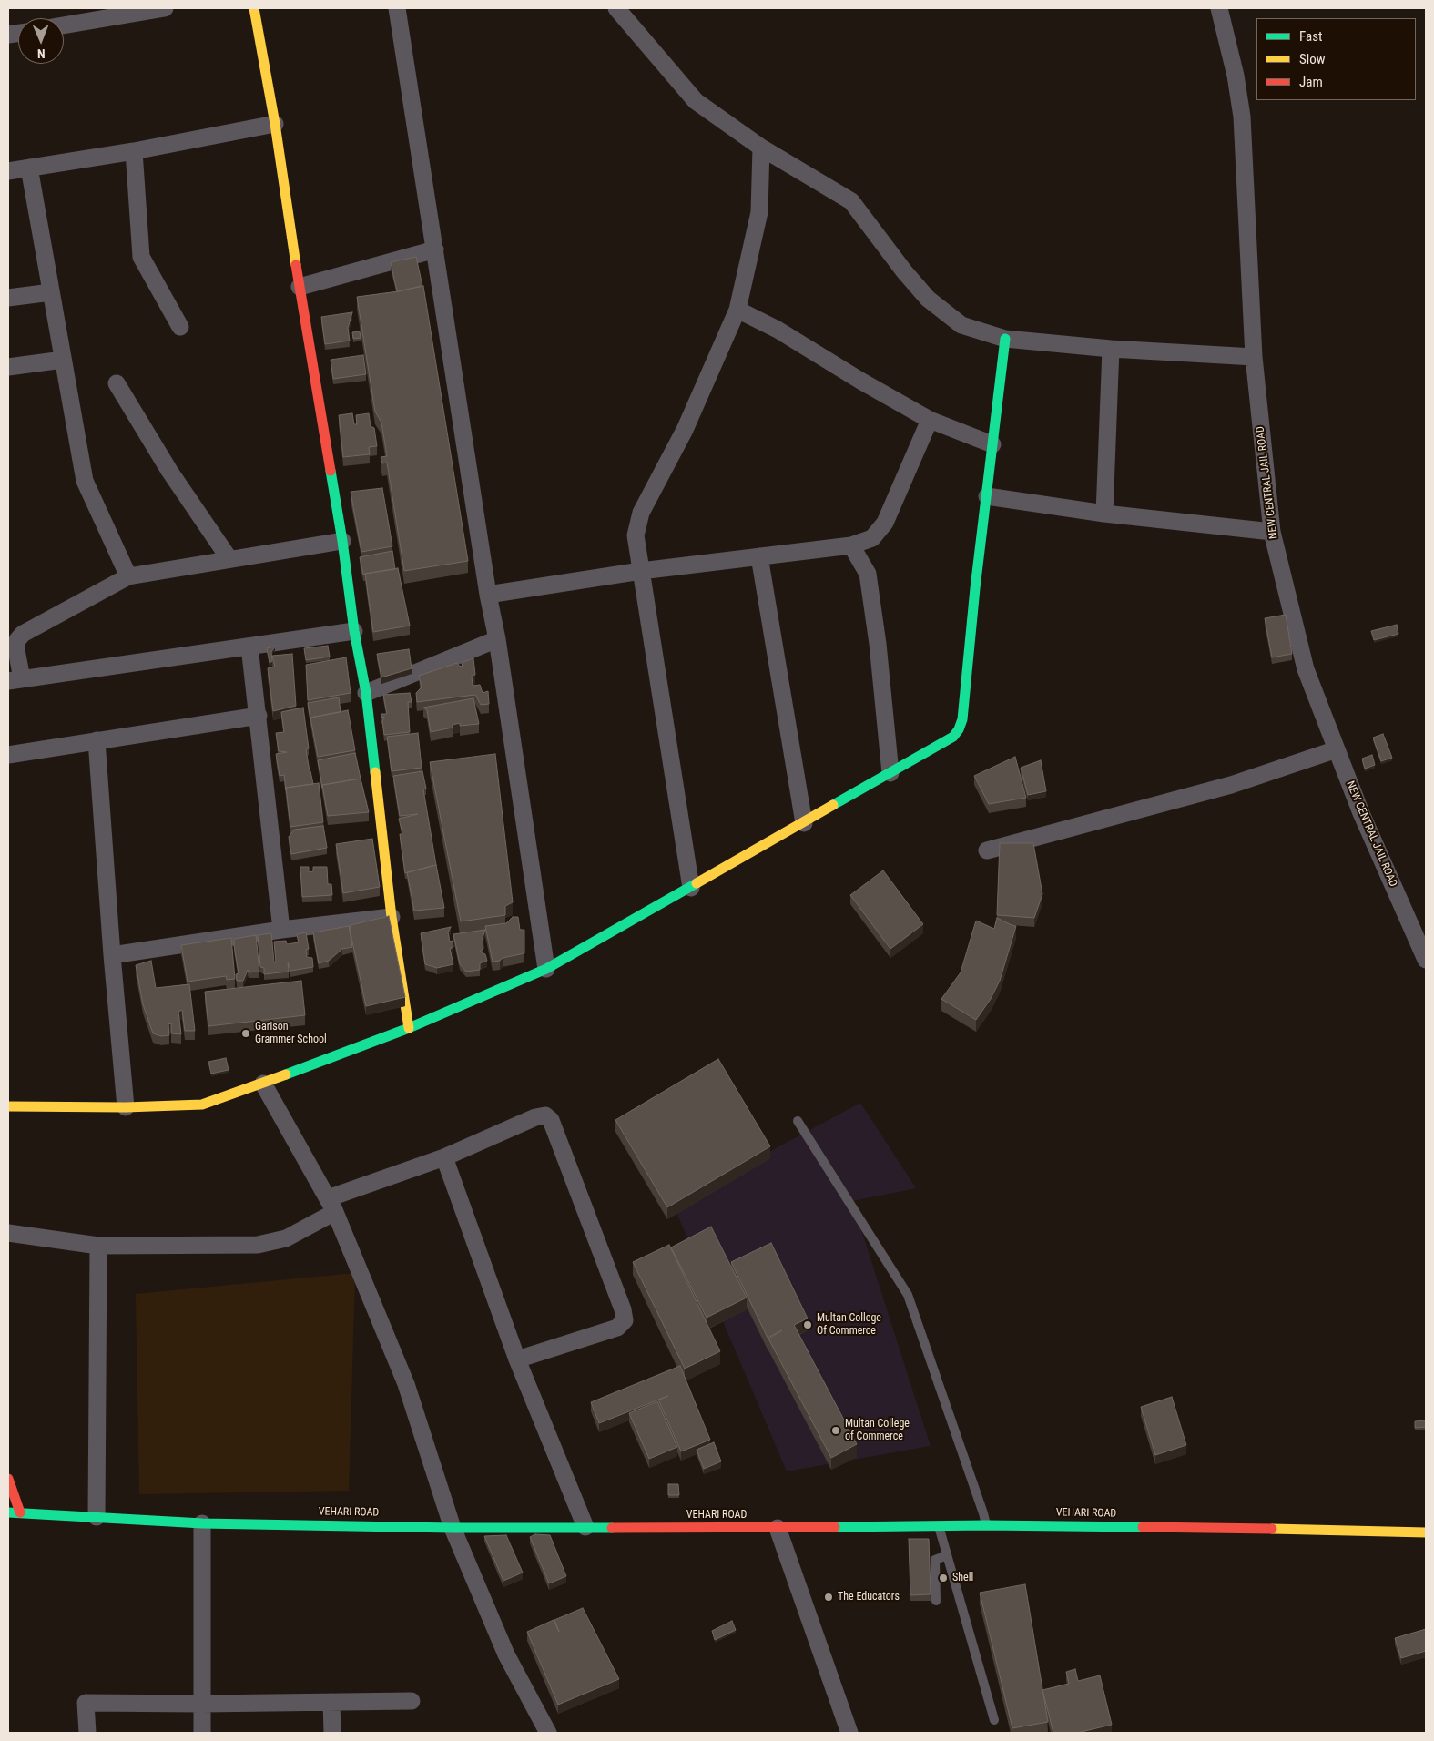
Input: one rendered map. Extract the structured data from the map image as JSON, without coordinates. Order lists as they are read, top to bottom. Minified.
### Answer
{"streets":{"street":["NEW CENTRAL JAIL ROAD","VEHARI ROAD"]},"places":["Garison Grammer School","Multan College Of Commerce","Multan College of Commerce","Shell","The Educators"],"legend":["Fast","Slow","Jam"],"north":"bottom"}
